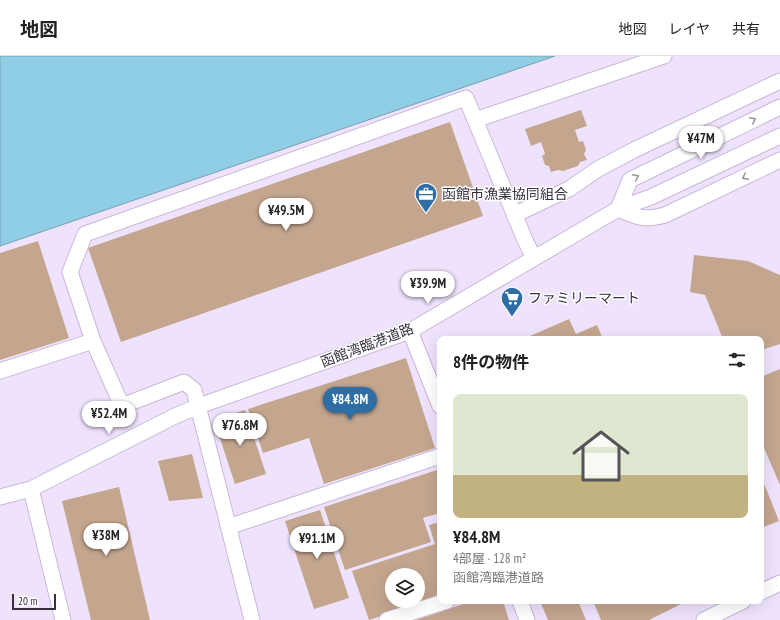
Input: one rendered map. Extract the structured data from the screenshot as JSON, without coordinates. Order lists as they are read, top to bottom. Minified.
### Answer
{"streets":{"street":["函館湾臨港道路"]},"places":{"office":["函館市漁業協同組合"],"supermarket":["ファミリーマート"]},"scale_bar":"20 m","page":{"header":"地図","nav":["地図","レイヤ","共有"],"price":["¥47M","¥49.5M","¥39.9M","¥84.8M","¥52.4M","¥76.8M","¥38M","¥91.1M"],"heading":"8件の物件","list":[{"name":"¥84.8M","note":"4部屋 · 128 m² · 函館湾臨港道路"}],"scale":"20 m"}}
